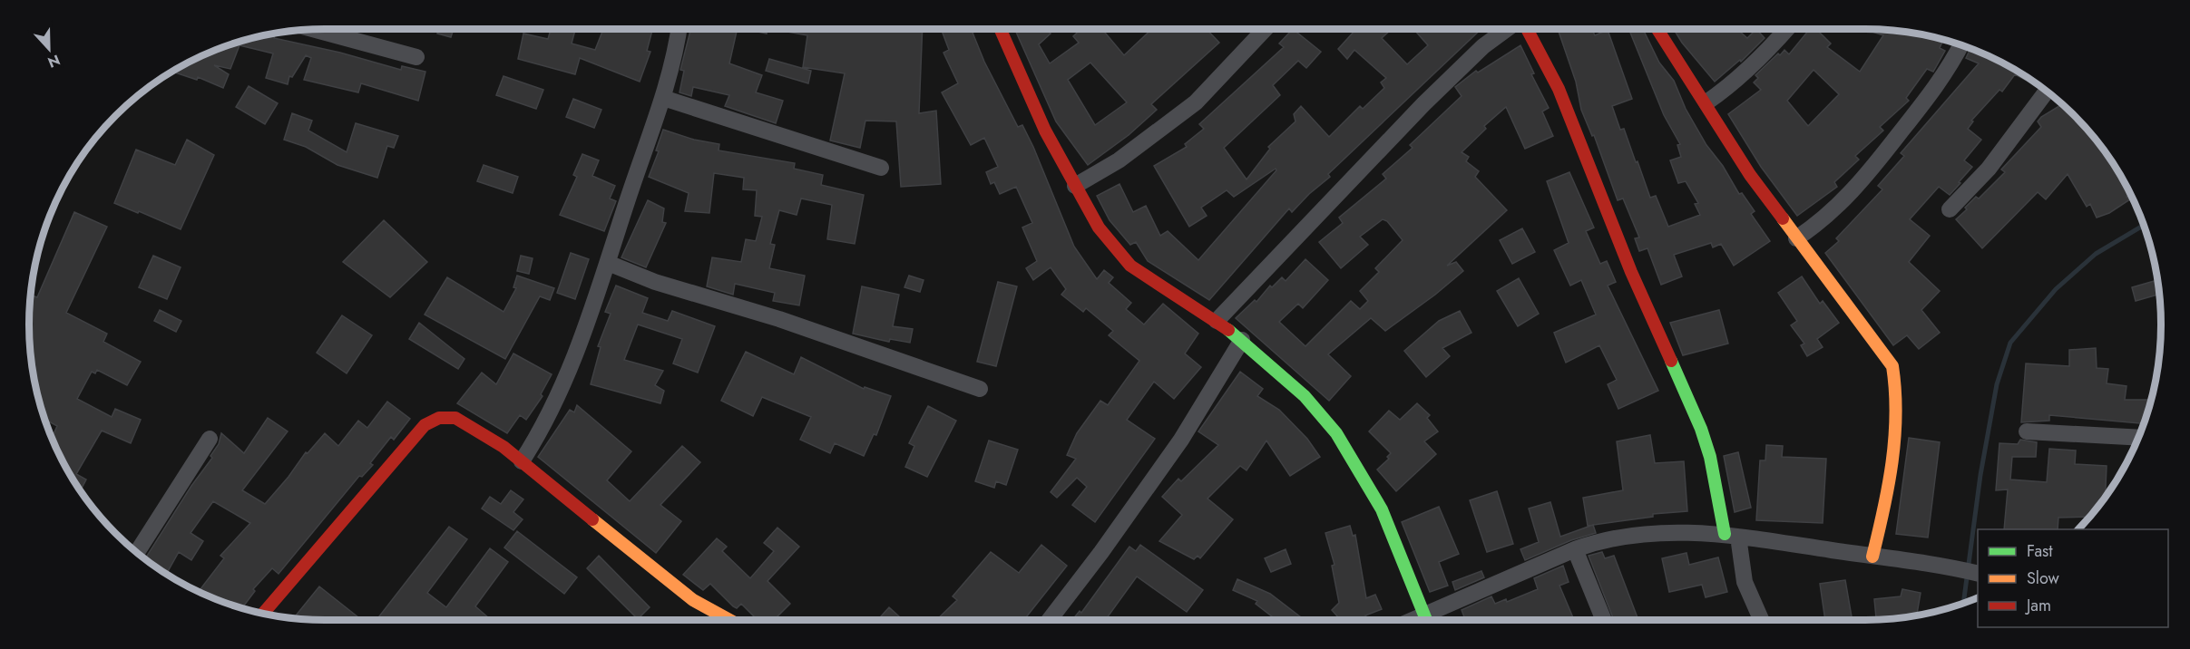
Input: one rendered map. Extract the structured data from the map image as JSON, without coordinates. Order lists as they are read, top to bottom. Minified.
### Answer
{"legend":["Fast","Slow","Jam"],"north":"bottom"}
